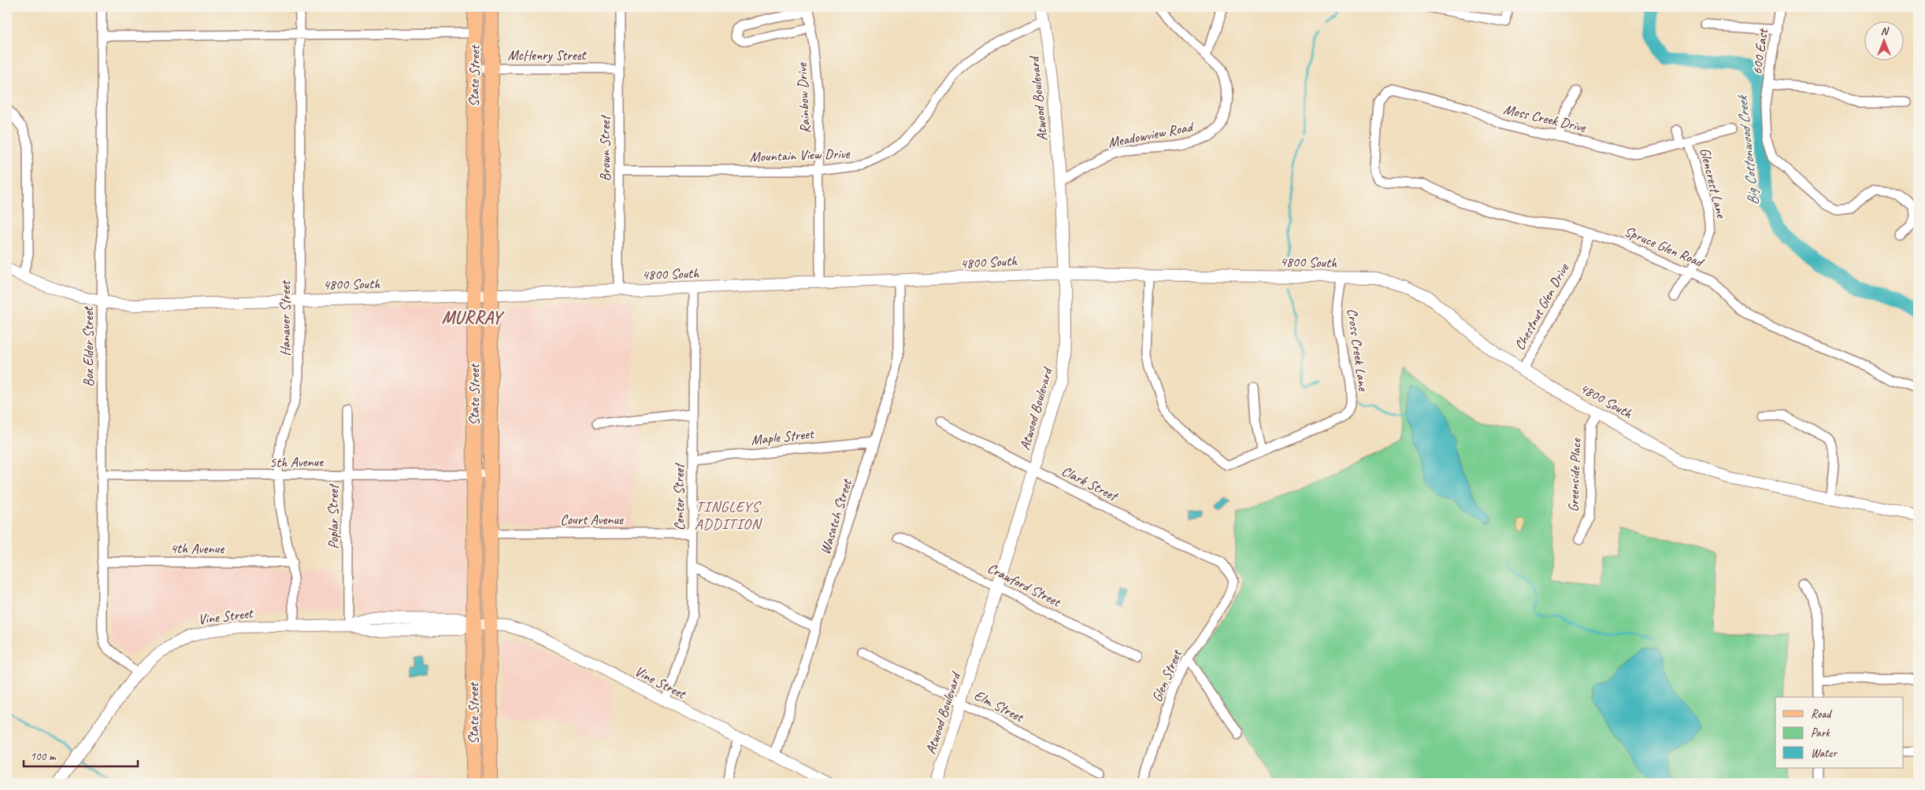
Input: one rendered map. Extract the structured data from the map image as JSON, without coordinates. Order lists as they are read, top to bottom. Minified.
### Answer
{"streets":{"main road":["State Street"],"street":["600 East","McHenry Street","Rainbow Drive","Atwood Boulevard","Moss Creek Drive","Meadowview Road","Brown Street","Mountain View Drive","Glencrest Lane","Spruce Glen Road","4800 South","Chestnut Glen Drive","Hanauer Street","Box Elder Street","Cross Creek Lane","Maple Street","5th Avenue","Greenside Place","Clark Street","Center Street","Poplar Street","Wasatch Street","Court Avenue","4th Avenue","Crawford Street","Vine Street","Glen Street","Elm Street"]},"crossings":[["McHenry Street","State Street"],["McHenry Street","Brown Street"],["State Street","4800 South"],["State Street","5th Avenue"],["State Street","Court Avenue"],["State Street","Vine Street"],["Rainbow Drive","Mountain View Drive"],["Rainbow Drive","4800 South"],["Atwood Boulevard","Meadowview Road"],["Atwood Boulevard","Mountain View Drive"],["Atwood Boulevard","4800 South"],["Atwood Boulevard","Clark Street"],["Atwood Boulevard","Crawford Street"],["Atwood Boulevard","Elm Street"],["Moss Creek Drive","Glencrest Lane"],["Moss Creek Drive","Spruce Glen Road"],["Brown Street","Mountain View Drive"],["Brown Street","4800 South"],["Glencrest Lane","Spruce Glen Road"],["Spruce Glen Road","Chestnut Glen Drive"],["4800 South","Chestnut Glen Drive"],["4800 South","Hanauer Street"],["4800 South","Box Elder Street"],["4800 South","Cross Creek Lane"],["4800 South","Greenside Place"],["4800 South","Center Street"],["4800 South","Wasatch Street"],["Hanauer Street","5th Avenue"],["Hanauer Street","4th Avenue"],["Hanauer Street","Vine Street"],["Box Elder Street","5th Avenue"],["Box Elder Street","4th Avenue"],["Box Elder Street","Vine Street"],["Maple Street","Center Street"],["Maple Street","Wasatch Street"],["5th Avenue","Poplar Street"],["Clark Street","Glen Street"],["Center Street","Court Avenue"],["Center Street","Vine Street"],["Poplar Street","Vine Street"],["Wasatch Street","Vine Street"]],"districts":["MURRAY","TINGLEYS ADDITION"],"water":["Big Cottonwood Creek"],"legend":["Road","Park","Water"],"scale_bar":"100 m","north":"top"}
